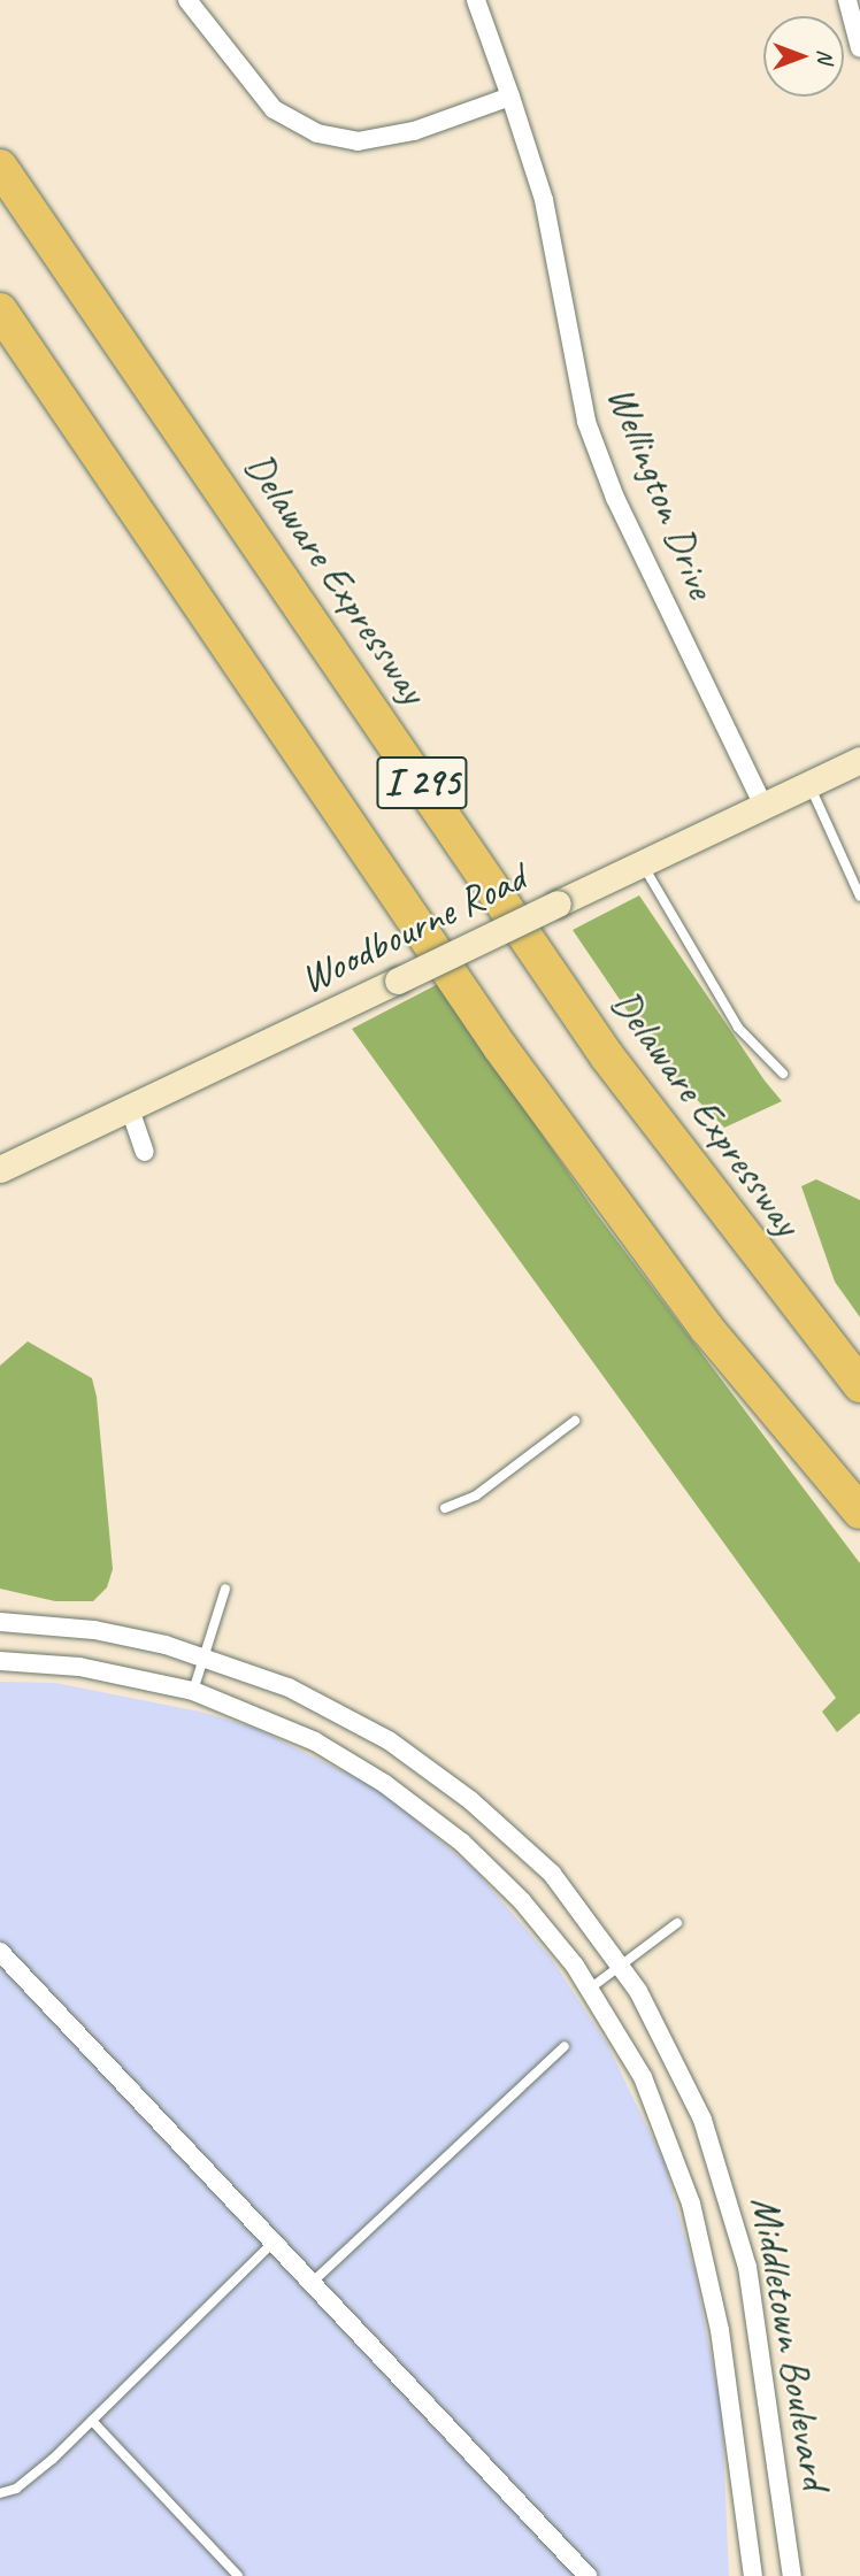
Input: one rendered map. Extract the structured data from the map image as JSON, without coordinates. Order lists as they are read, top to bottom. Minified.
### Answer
{"streets":{"highway":["Delaware Expressway","I 295"],"main road":["Woodbourne Road"],"street":["Wellington Drive","Middletown Boulevard"]},"crossings":[["Wellington Drive","Woodbourne Road"]],"north":"right"}
